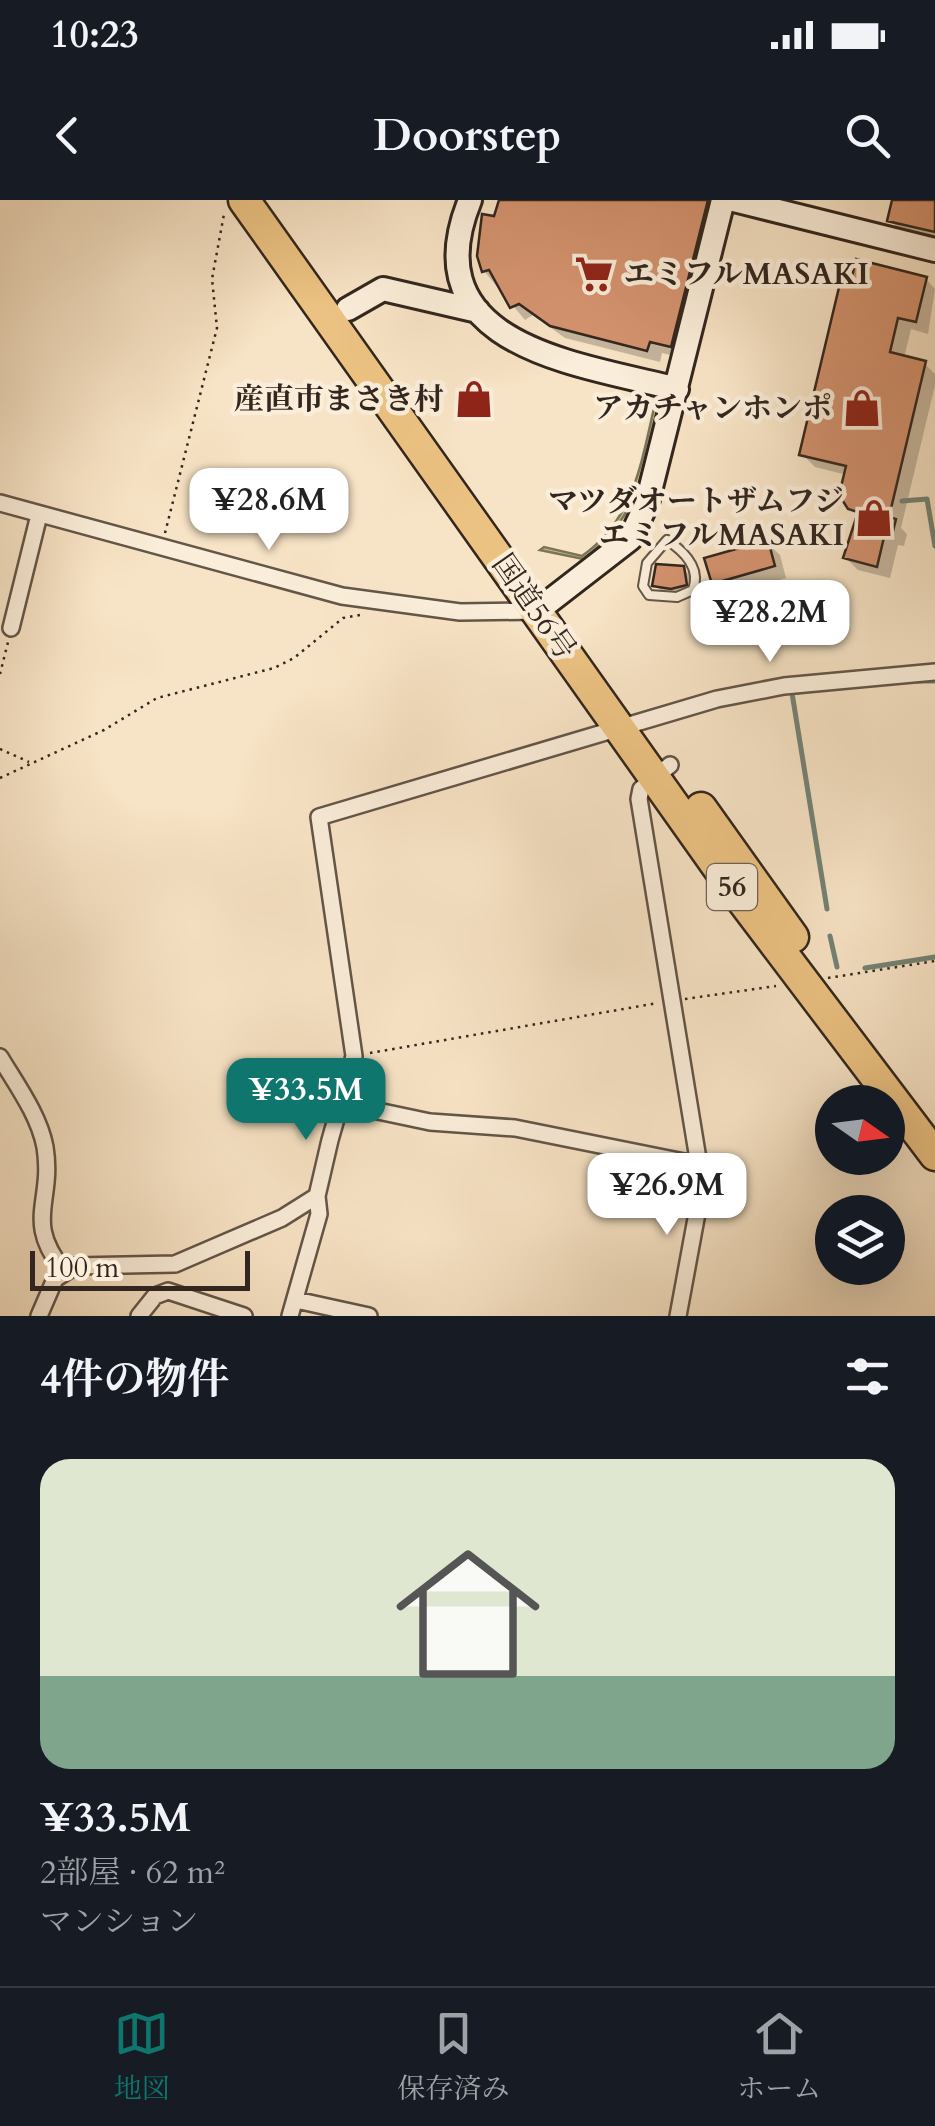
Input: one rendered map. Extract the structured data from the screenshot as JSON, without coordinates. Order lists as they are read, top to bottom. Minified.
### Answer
{"streets":{"highway":["国道56号","56"]},"places":{"supermarket":["エミフルMASAKI"],"shop":["産直市まさき村","アカチャンホンポ","マツダオートザムフジ エミフルMASAKI"]},"scale_bar":"100 m","north":"right","page":{"status":"10:23","header":"Doorstep","price":["¥28.6M","¥28.2M","¥33.5M","¥26.9M"],"scale":"100 m","heading":"4件の物件","list":[{"name":"¥33.5M","note":"2部屋 · 62 m² · マンション"}],"tabs":["地図","保存済み","ホーム"]}}
